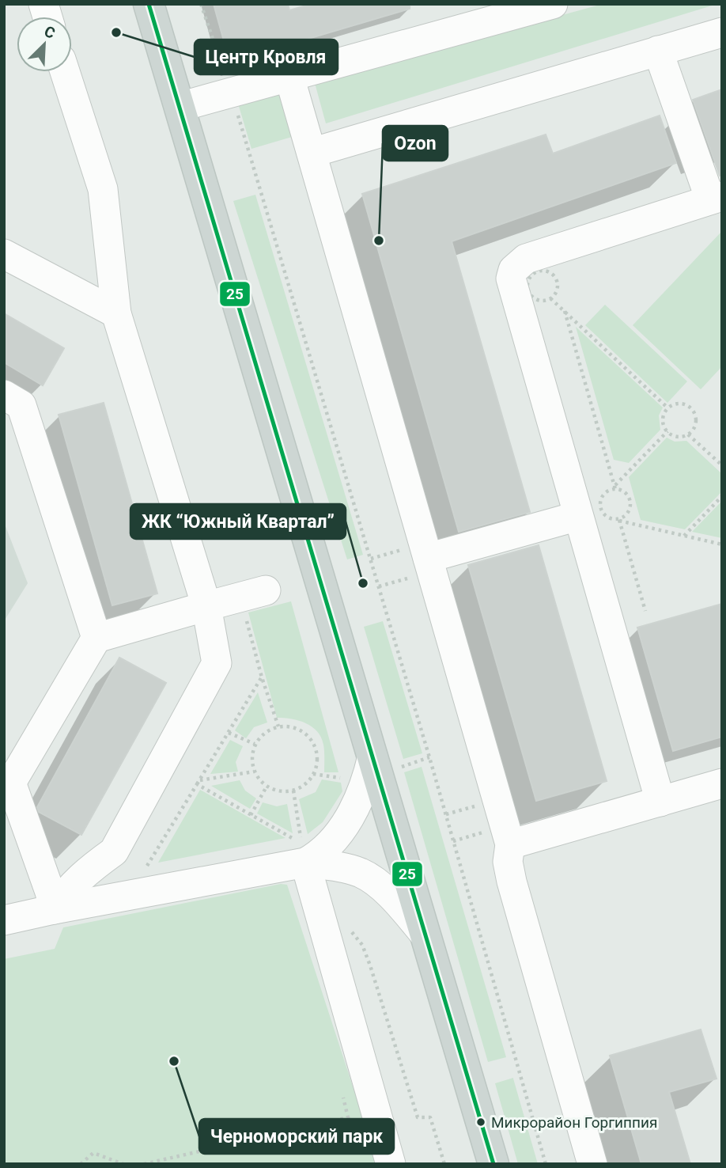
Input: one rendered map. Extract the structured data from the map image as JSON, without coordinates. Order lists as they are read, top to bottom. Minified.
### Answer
{"places":["Центр Кровля","Ozon","ЖК “Южный Квартал”","Черноморский парк","Микрорайон Горгиппия"],"lines":["transit line 25"],"north":"top right"}
